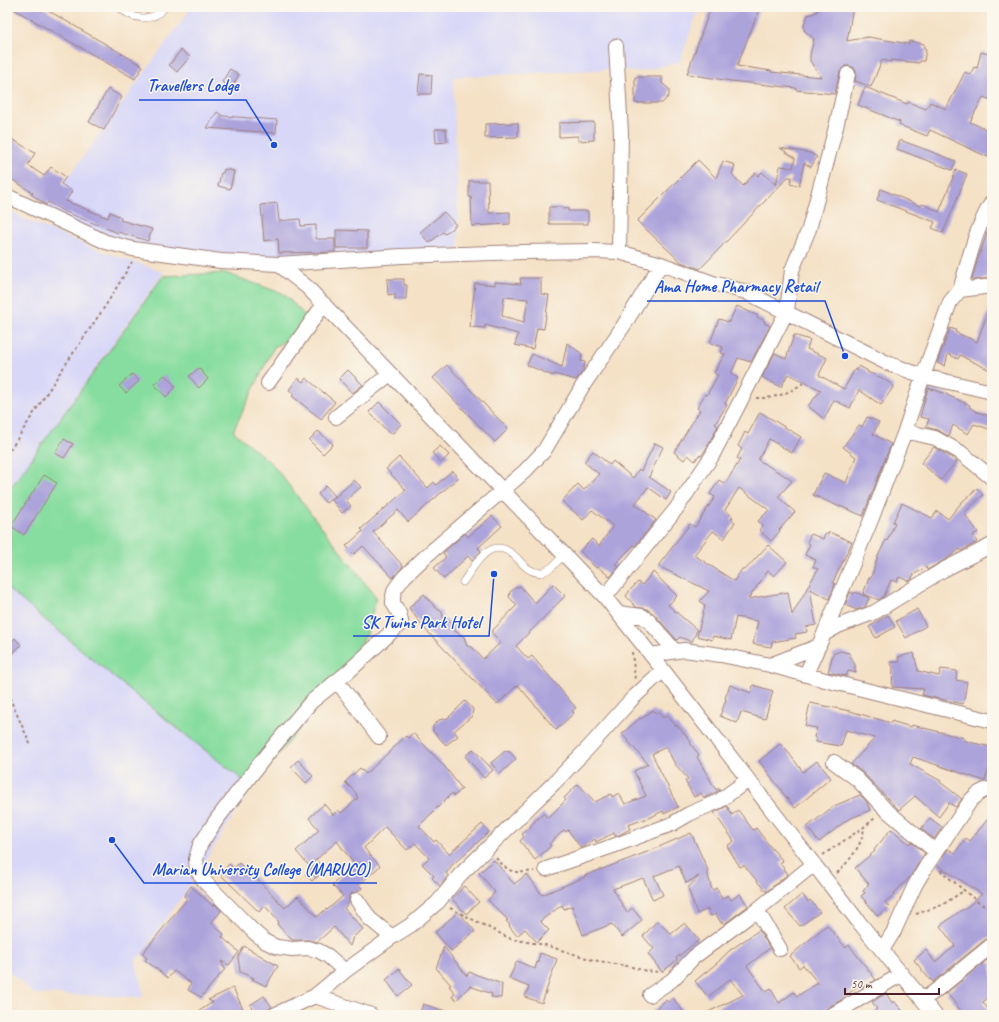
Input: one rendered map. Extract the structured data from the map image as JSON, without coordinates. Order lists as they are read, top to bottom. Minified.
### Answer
{"places":["Travellers Lodge","Ama Home Pharmacy Retail","SK Twins Park Hotel","Marian University College (MARUCO)"],"scale_bar":"50 m"}
